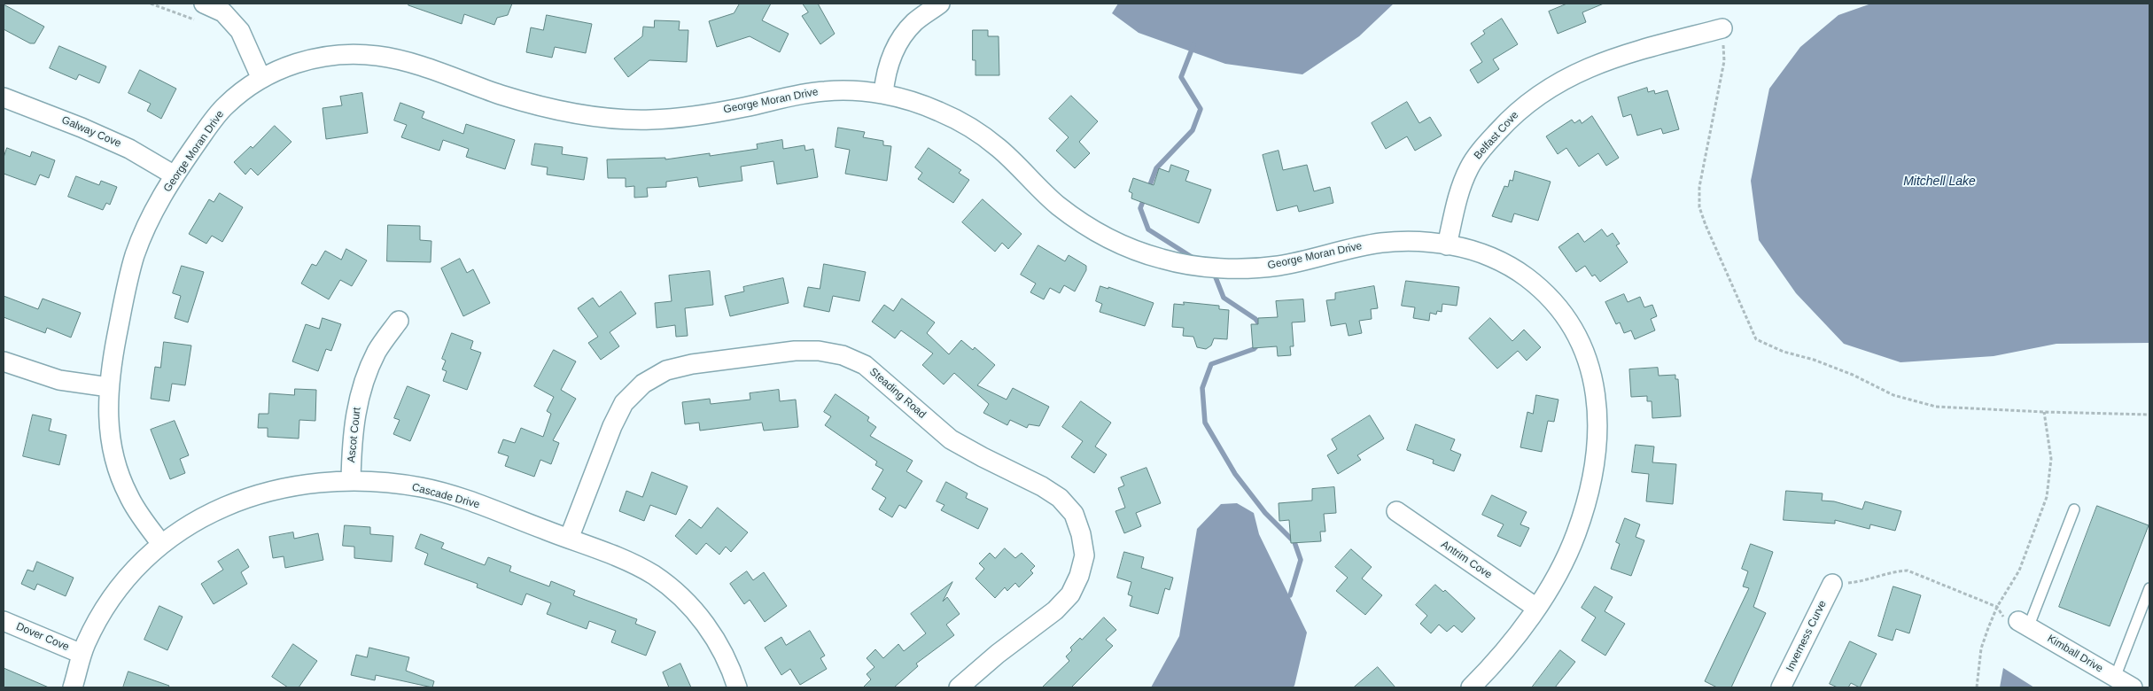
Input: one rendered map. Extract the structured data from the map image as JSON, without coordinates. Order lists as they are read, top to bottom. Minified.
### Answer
{"streets":{"street":["George Moran Drive","Galway Cove","Belfast Cove","Steading Road","Ascot Court","Cascade Drive","Antrim Cove","Inverness Curve","Dover Cove","Kimball Drive"]},"crossings":[["George Moran Drive","Galway Cove"],["George Moran Drive","Belfast Cove"],["George Moran Drive","Cascade Drive"],["George Moran Drive","Antrim Cove"],["Steading Road","Cascade Drive"],["Ascot Court","Cascade Drive"],["Cascade Drive","Dover Cove"]],"water":["Mitchell Lake"]}
